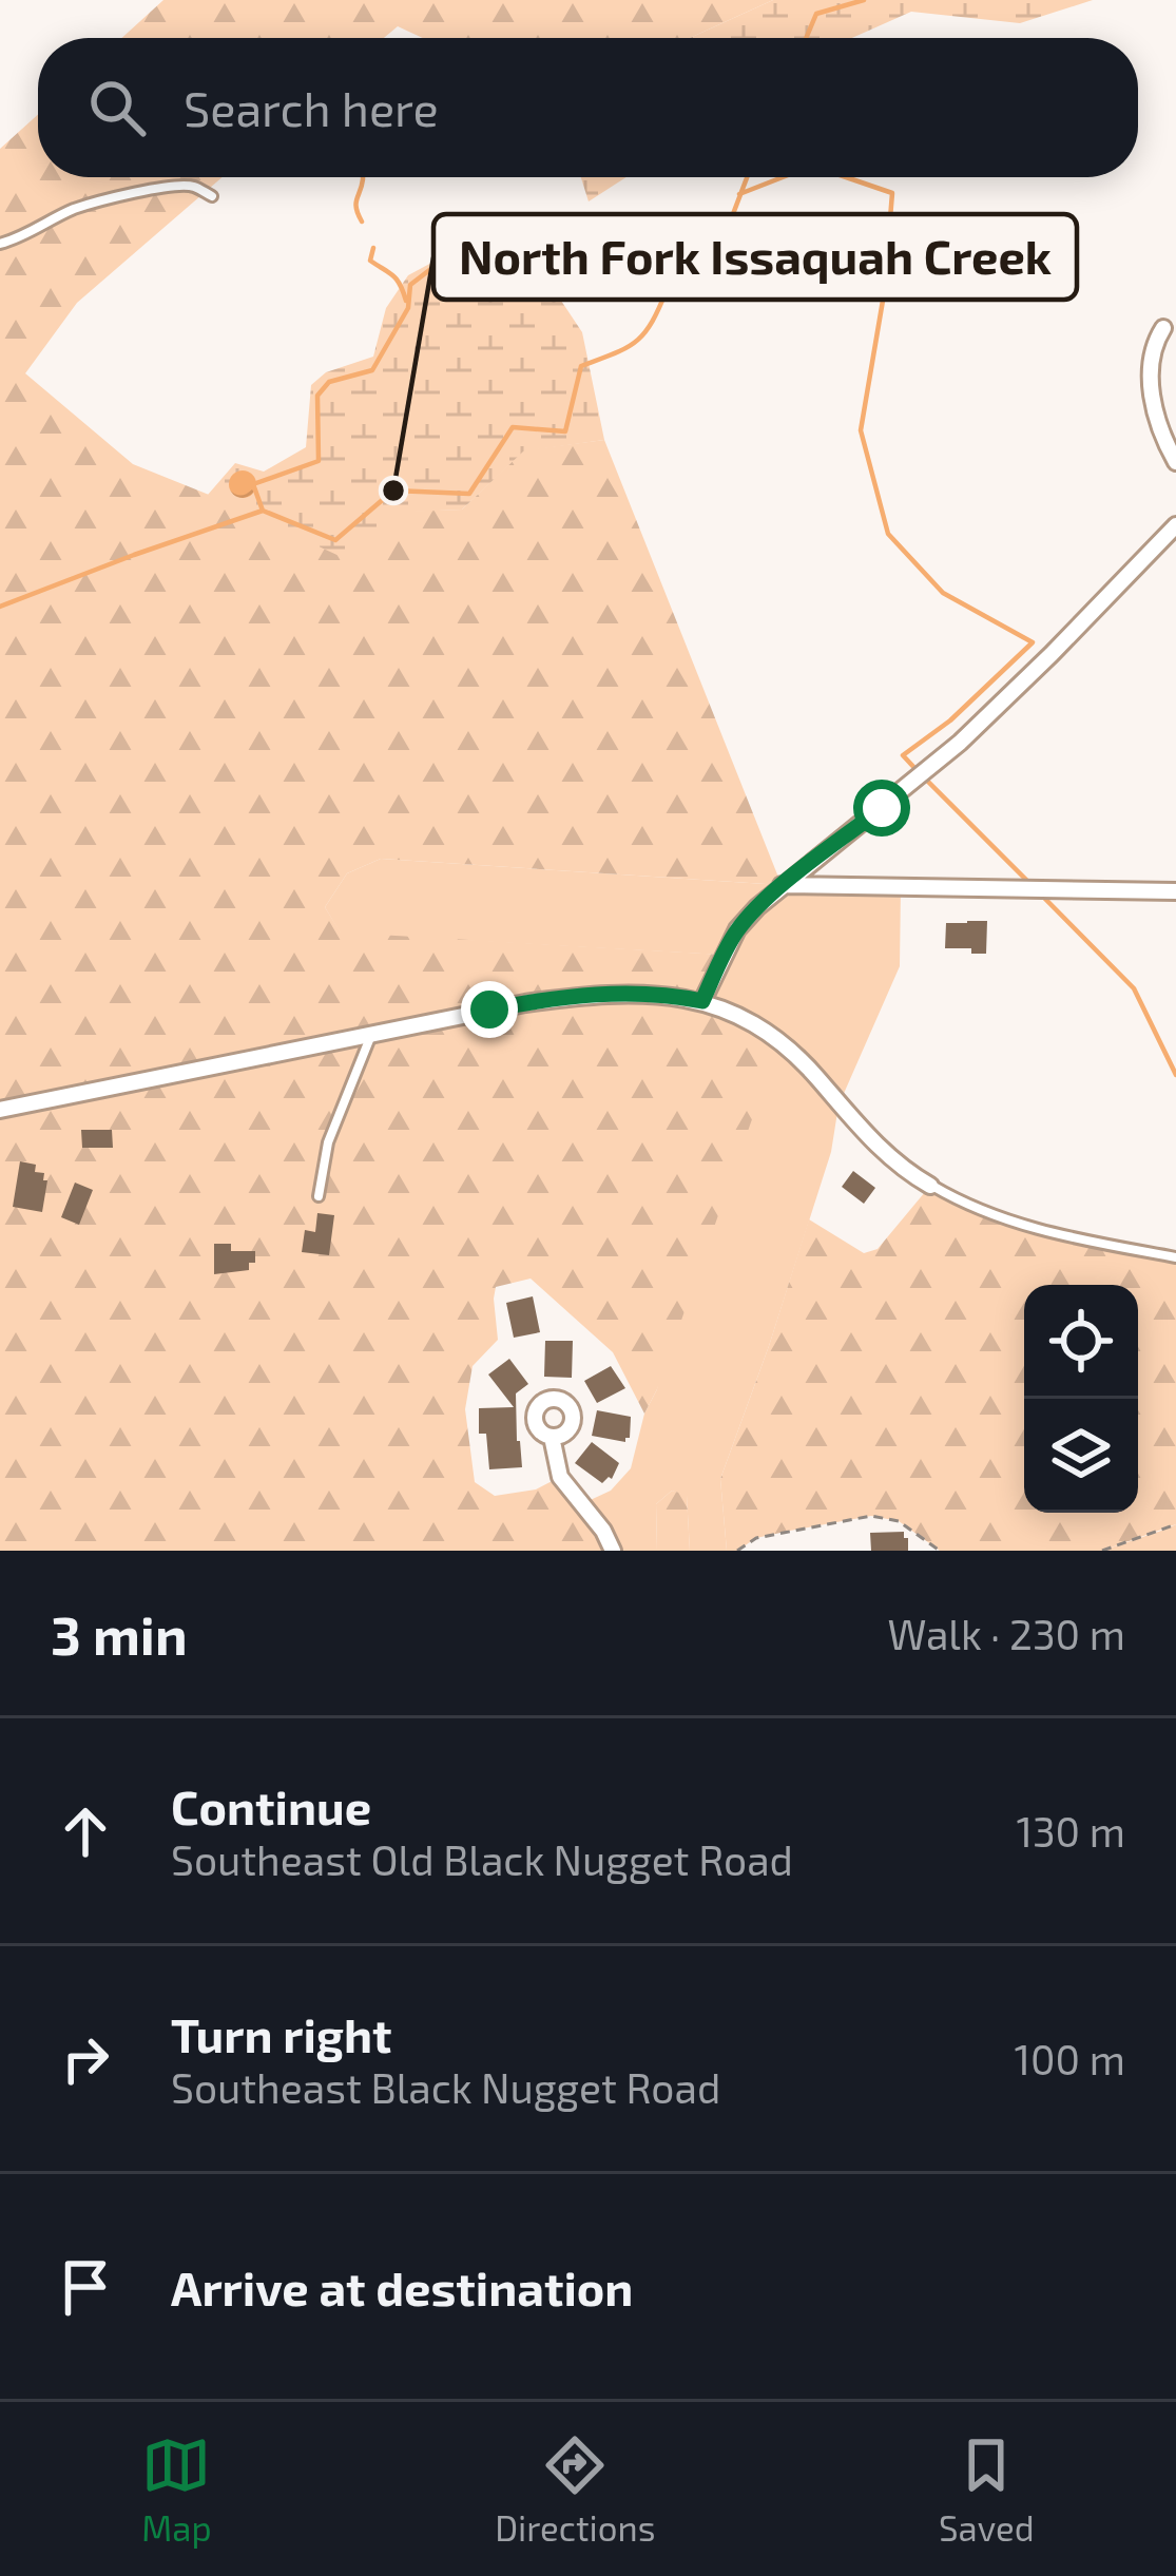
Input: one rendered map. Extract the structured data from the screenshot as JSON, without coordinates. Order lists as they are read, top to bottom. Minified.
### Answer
{"places":["North Fork Issaquah Creek"],"page":{"search":"Search here","heading":["3 min","Walk · 230 m"],"list":[["Continue","Southeast Old Black Nugget Road","130 m"],["Turn right","Southeast Black Nugget Road","100 m"],"Arrive at destination"],"nav":["Map","Directions","Saved"]}}
